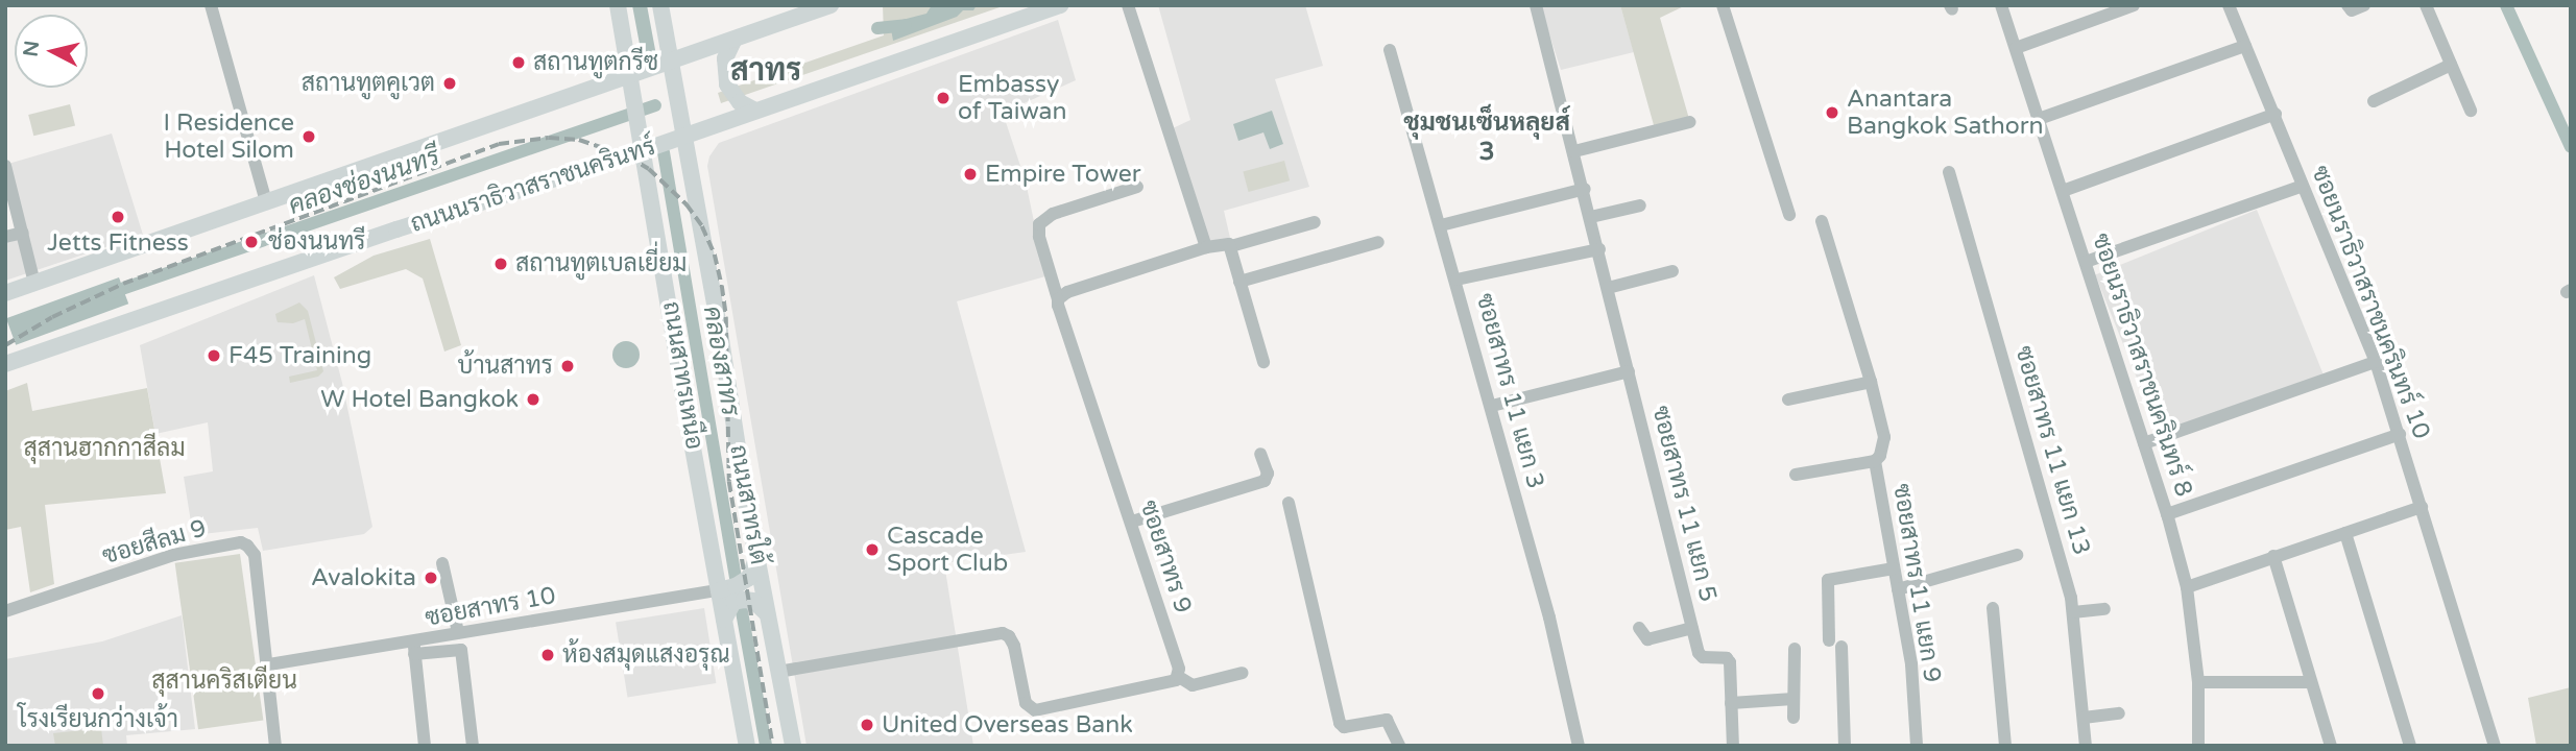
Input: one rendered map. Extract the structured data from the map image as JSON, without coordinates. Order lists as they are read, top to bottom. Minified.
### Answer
{"streets":{"main road":["ถนนนราธิวาสราชนครินทร์","ถนนสาทรเหนือ","ถนนสาทรใต้"],"street":["ซอยนราธิวาสราชนครินทร์ 10","ซอยนราธิวาสราชนครินทร์ 8","ซอยสาทร 11 แยก 3","ซอยสาทร 11 แยก 13","ซอยสาทร 11 แยก 5","ซอยสีลม 9","ซอยสาทร 9","ซอยสาทร 11 แยก 9","ซอยสาทร 10"]},"crossings":[["ถนนนราธิวาสราชนครินทร์","ถนนสาทรเหนือ"],["ถนนนราธิวาสราชนครินทร์","ถนนสาทรใต้"],["ถนนสาทรเหนือ","ซอยสาทร 10"],["ซอยสีลม 9","ซอยสาทร 10"]],"districts":["สาทร","ชุมชนเซ็นหลุยส์ 3"],"water":["คลองช่องนนทรี","คลองสาทร"],"parks":["สุสานฮากกาสีลม","สุสานคริสเตียน"],"places":["สถานทูตกรีซ","สถานทูตคูเวต","Embassy of Taiwan","Anantara Bangkok Sathorn","I Residence Hotel Silom","Empire Tower","Jetts Fitness","ช่องนนทรี","สถานทูตเบลเยี่ยม","F45 Training","บ้านสาทร","W Hotel Bangkok","Cascade Sport Club","Avalokita","ห้องสมุดแสงอรุณ","โรงเรียนกว่างเจ้า","United Overseas Bank"],"north":"left"}
